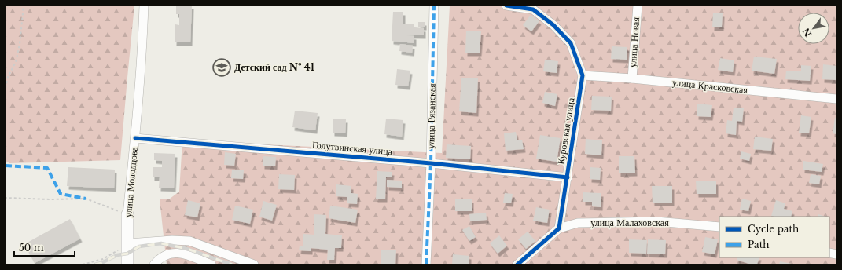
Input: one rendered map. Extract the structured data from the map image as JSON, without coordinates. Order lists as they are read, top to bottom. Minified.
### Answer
{"streets":{"street":["улица Новая","улица Красковская","улица Рязанская","Куровская улица","Голутвинская улица","улица Молодцова","улица Малаховская"]},"crossings":[["улица Новая","улица Красковская"],["улица Красковская","Куровская улица"],["улица Рязанская","Голутвинская улица"],["Куровская улица","Голутвинская улица"],["Куровская улица","улица Малаховская"],["Голутвинская улица","улица Молодцова"]],"places":{"school or university":["Детский сад № 41"]},"legend":["Cycle path","Path"],"scale_bar":"50 m","north":"bottom left"}
